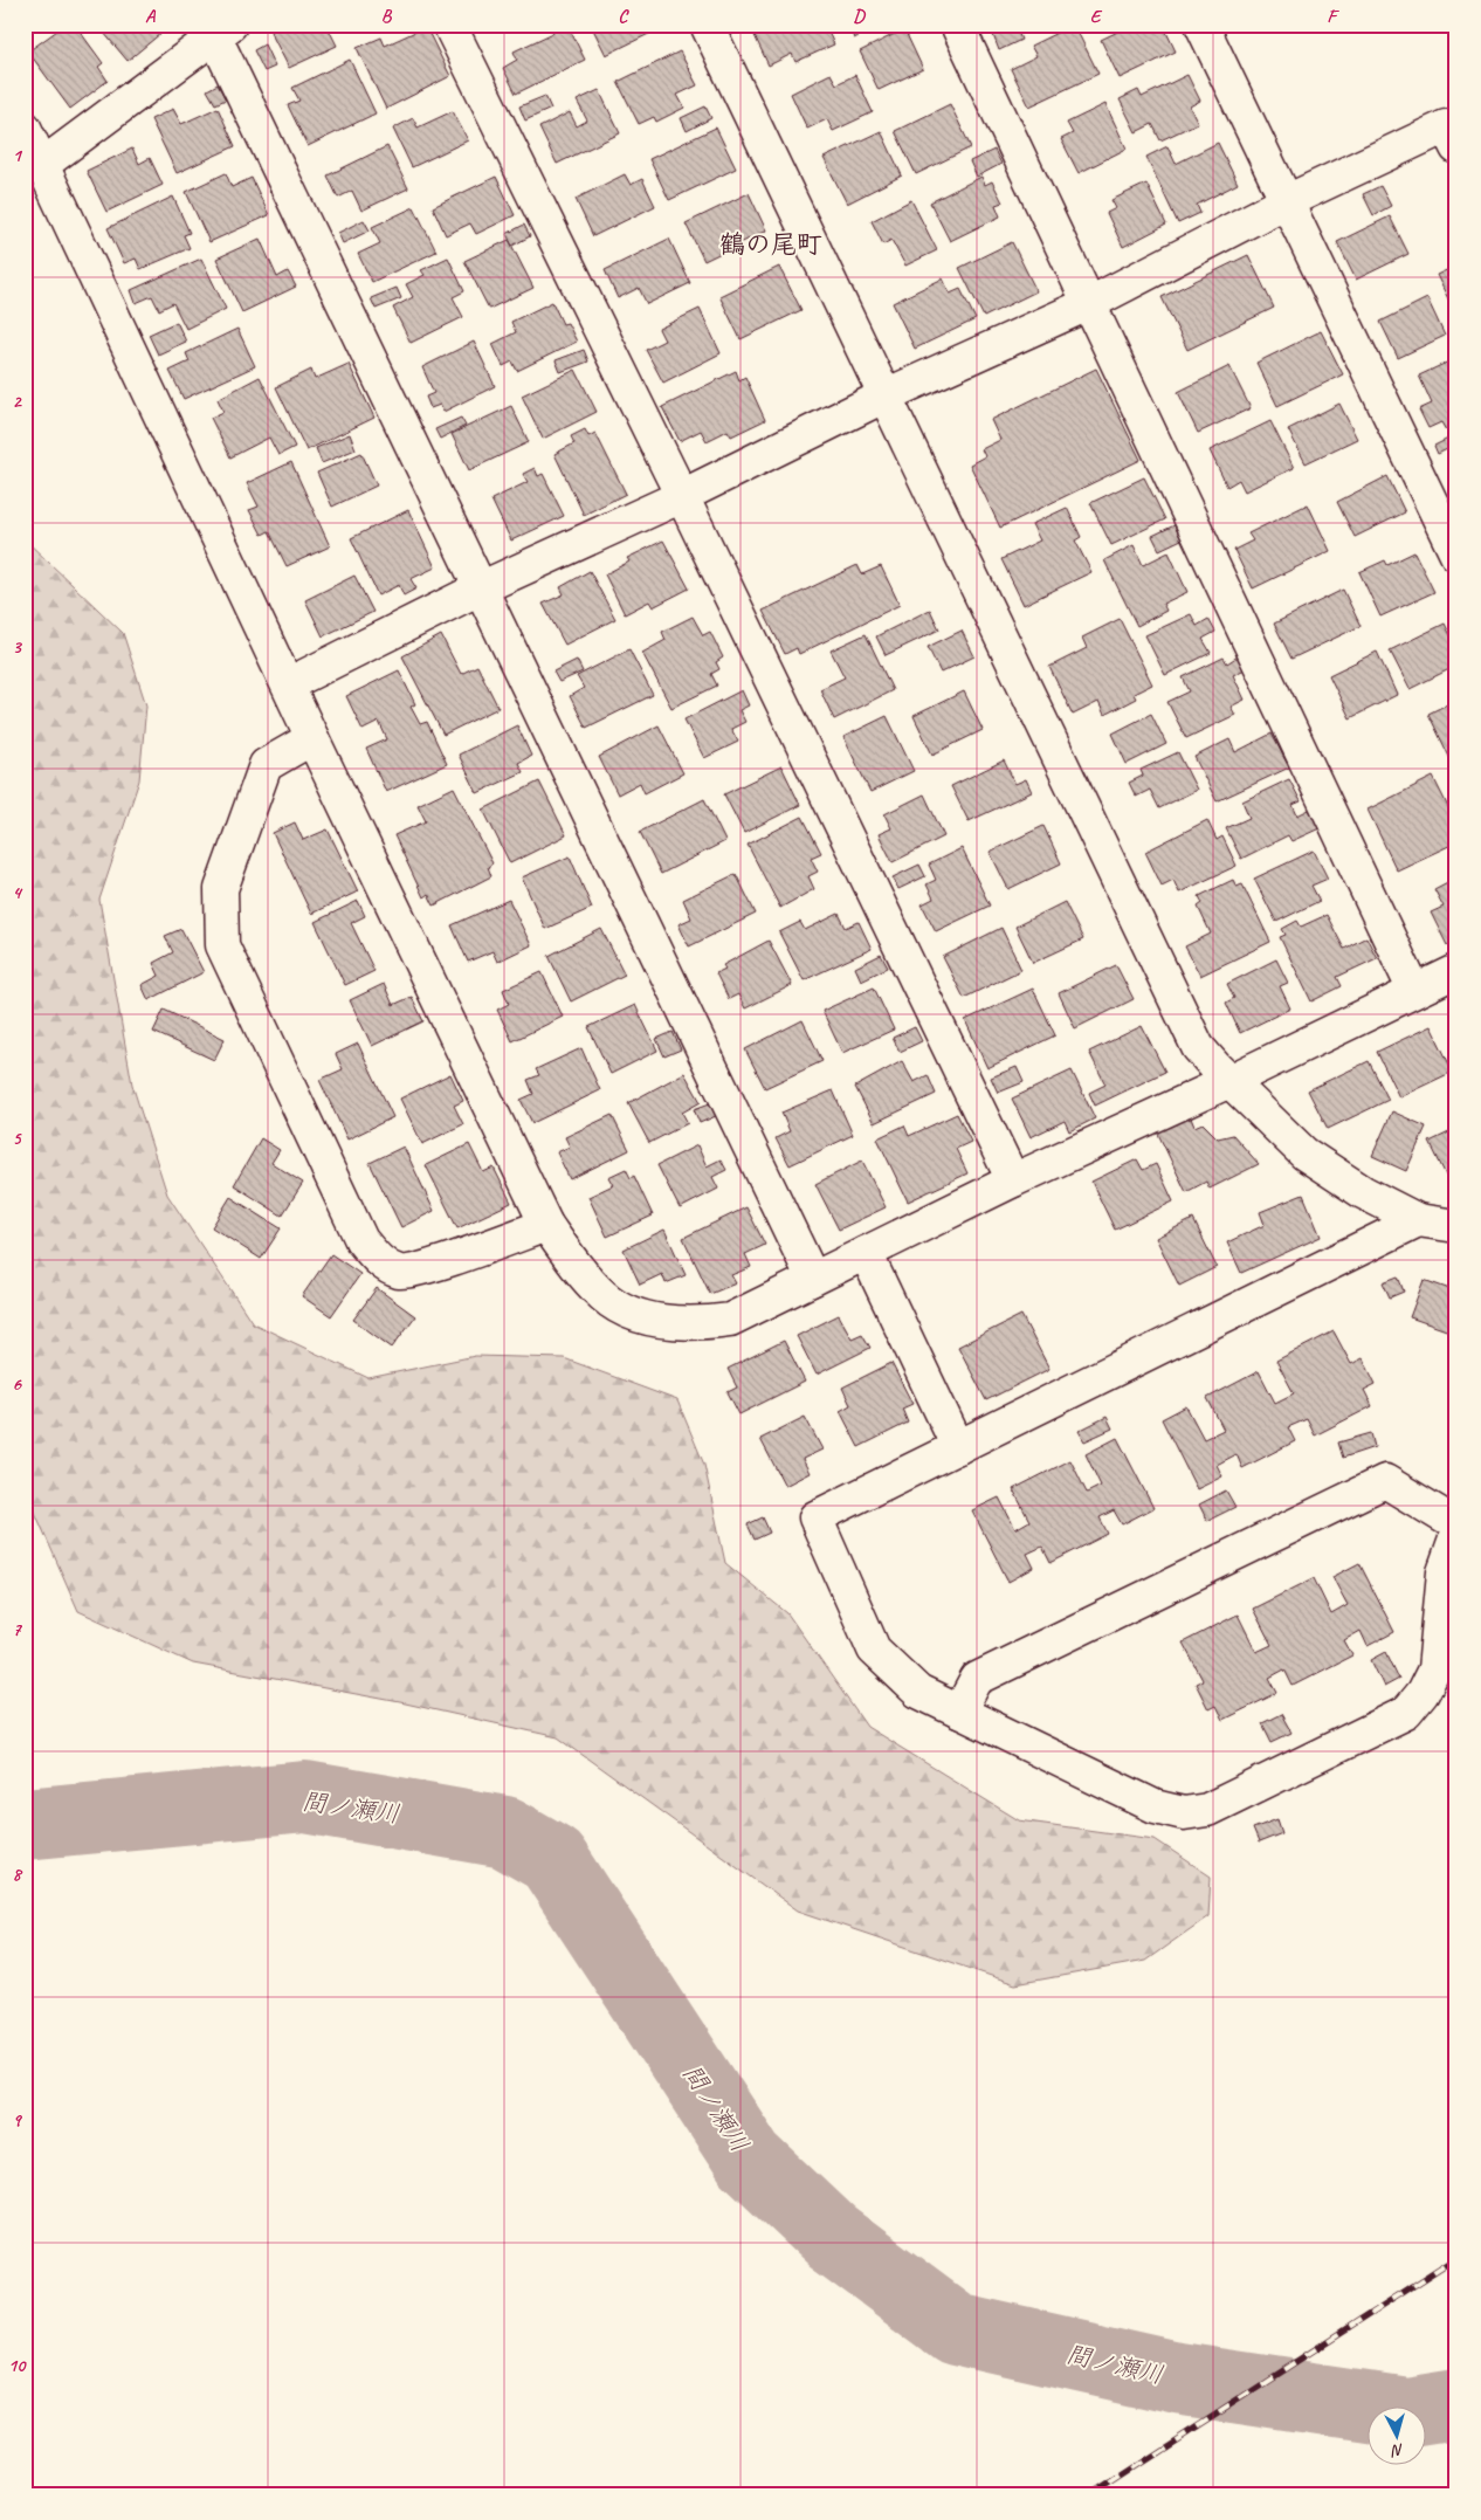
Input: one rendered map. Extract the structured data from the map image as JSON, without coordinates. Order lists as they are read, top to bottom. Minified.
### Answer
{"districts":["鶴の尾町"],"water":["間ノ瀬川"],"north":"bottom","grid":{"columns":["A","B","C","D","E","F"],"rows":["1","2","3","4","5","6","7","8","9","10"]}}
